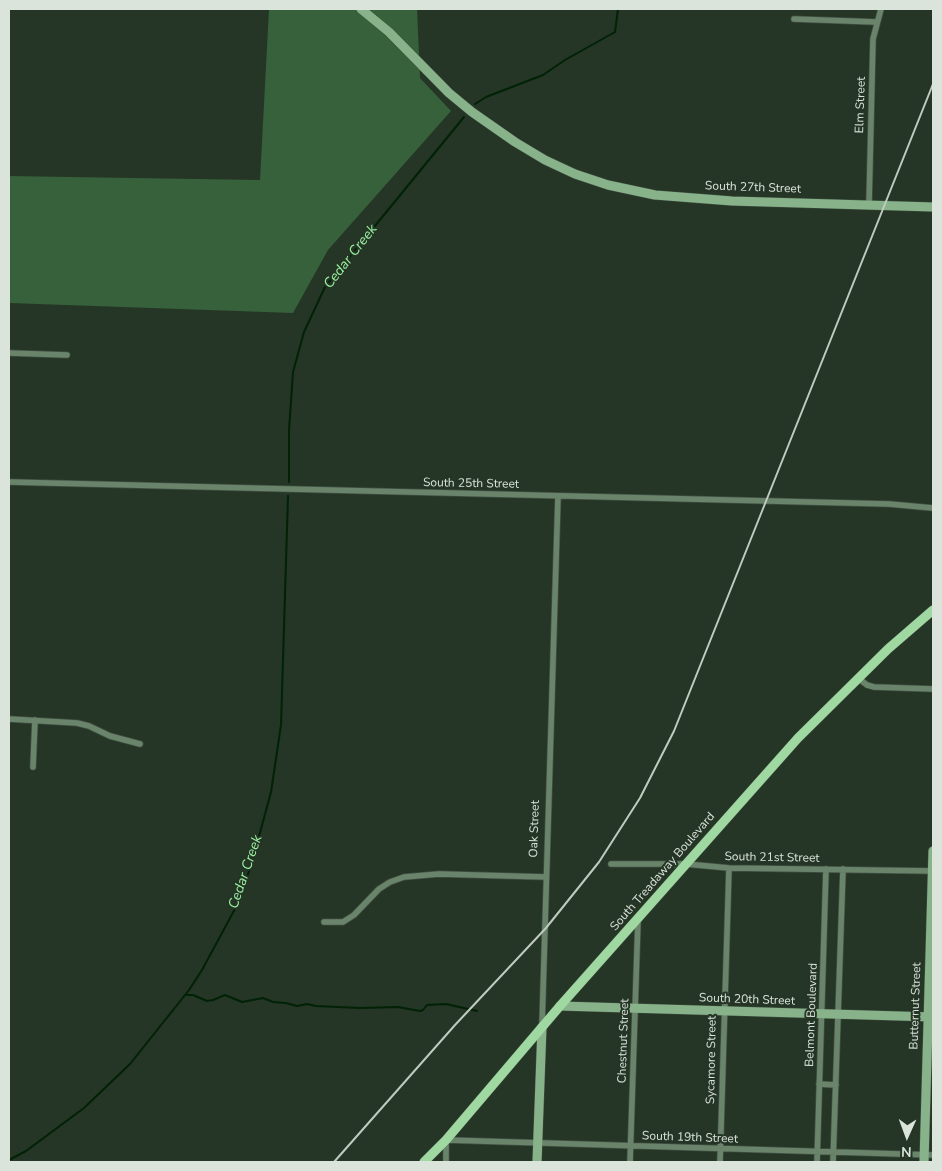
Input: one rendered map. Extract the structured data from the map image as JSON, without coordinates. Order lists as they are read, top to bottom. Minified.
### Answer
{"streets":{"main road":["South Treadaway Boulevard"],"street":["Elm Street","South 27th Street","South 25th Street","Oak Street","South 21st Street","South 20th Street","Butternut Street","Belmont Boulevard","Chestnut Street","Sycamore Street","South 19th Street"]},"crossings":[["Elm Street","South 27th Street"],["South 25th Street","Oak Street"],["Oak Street","South Treadaway Boulevard"],["Oak Street","South 19th Street"],["South 21st Street","South Treadaway Boulevard"],["South 21st Street","Butternut Street"],["South 21st Street","Belmont Boulevard"],["South 21st Street","Sycamore Street"],["South Treadaway Boulevard","South 20th Street"],["South Treadaway Boulevard","Chestnut Street"],["South Treadaway Boulevard","South 19th Street"],["South 20th Street","Butternut Street"],["South 20th Street","Belmont Boulevard"],["South 20th Street","Chestnut Street"],["South 20th Street","Sycamore Street"],["Butternut Street","South 19th Street"],["Belmont Boulevard","South 19th Street"],["Chestnut Street","South 19th Street"],["Sycamore Street","South 19th Street"]],"water":["Cedar Creek"],"north":"bottom"}
